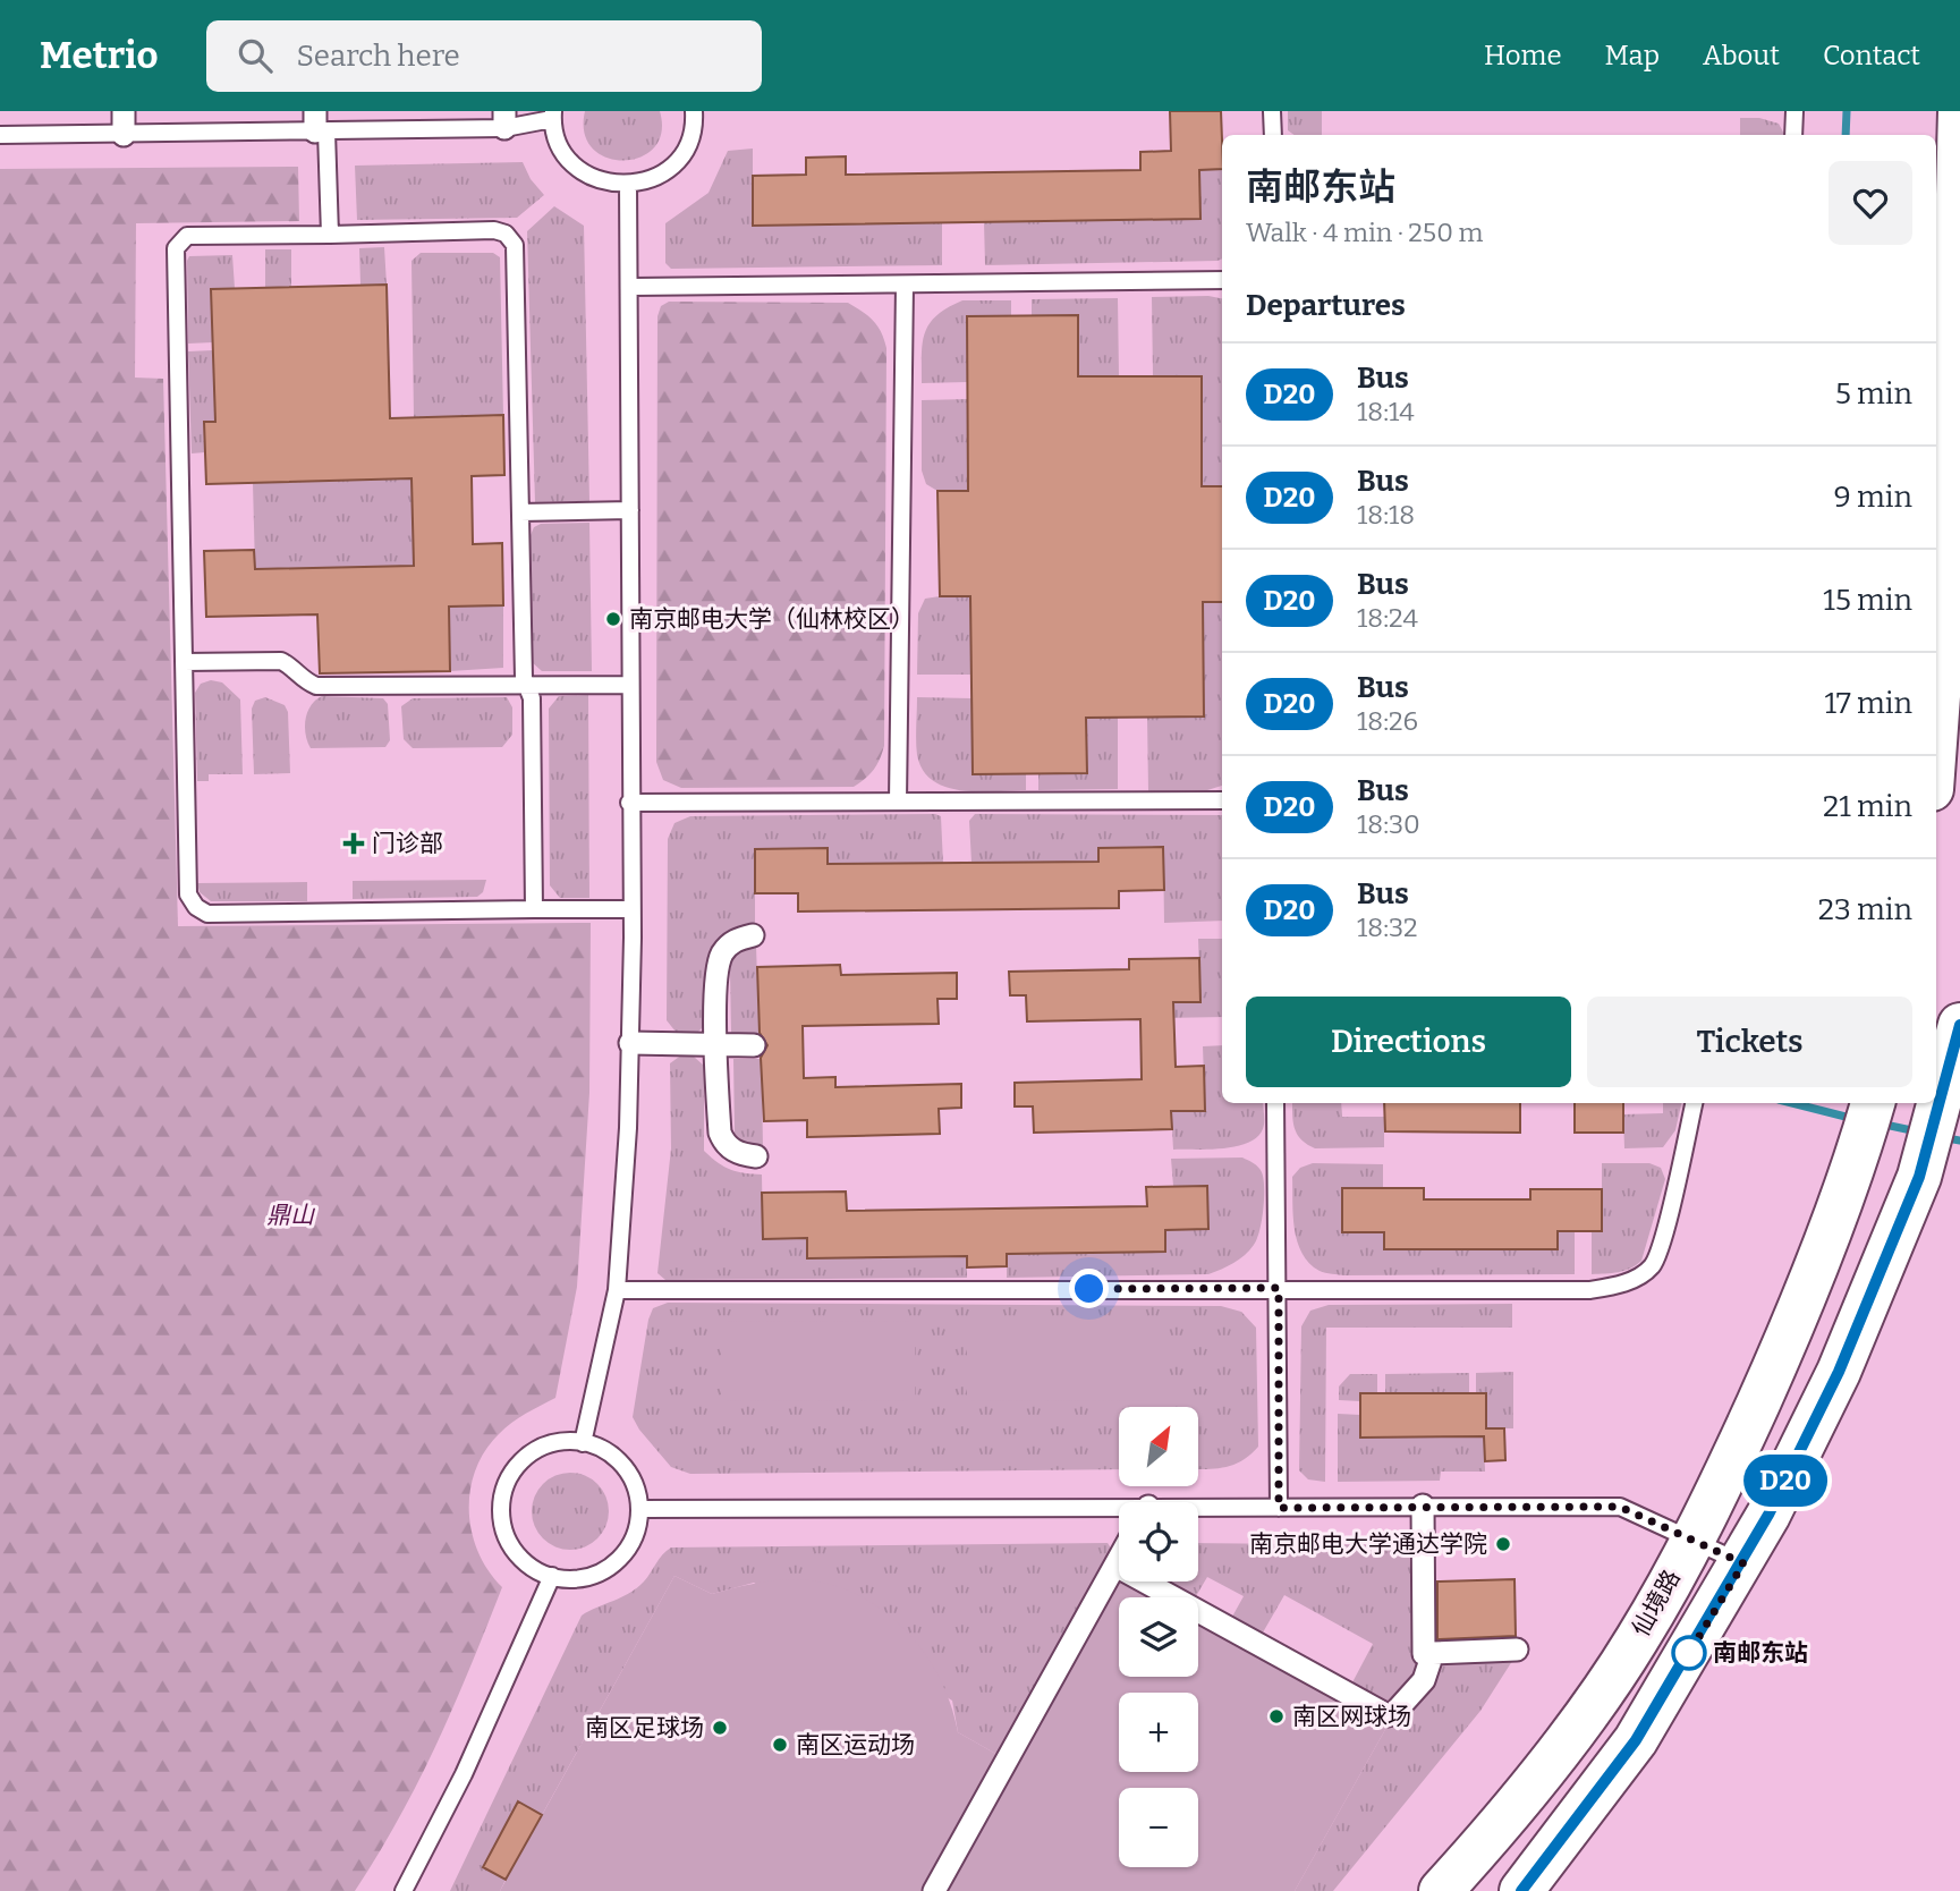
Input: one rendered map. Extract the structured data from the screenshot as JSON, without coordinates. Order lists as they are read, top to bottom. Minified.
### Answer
{"streets":{"main road":["仙境路"]},"parks":["鼎山"],"places":{"other":["南京邮电大学（仙林校区）","南京邮电大学通达学院","南邮东站","南区网球场","南区足球场","南区运动场"],"health":["门诊部"]},"lines":["bus line D20"],"north":"top right","page":{"header":"Metrio","search":"Search here","nav":["Home","Map","About","Contact"],"on_map":"D20","heading":[["南邮东站","Walk · 4 min · 250 m"],"Departures"],"list":[{"mark":"D20","name":"Bus","note":"18:14","value":"5 min"},{"mark":"D20","name":"Bus","note":"18:18","value":"9 min"},{"mark":"D20","name":"Bus","note":"18:24","value":"15 min"},{"mark":"D20","name":"Bus","note":"18:26","value":"17 min"},{"mark":"D20","name":"Bus","note":"18:30","value":"21 min"},{"mark":"D20","name":"Bus","note":"18:32","value":"23 min"}],"buttons":["Directions","Tickets"],"map_buttons":["+","−"]}}
